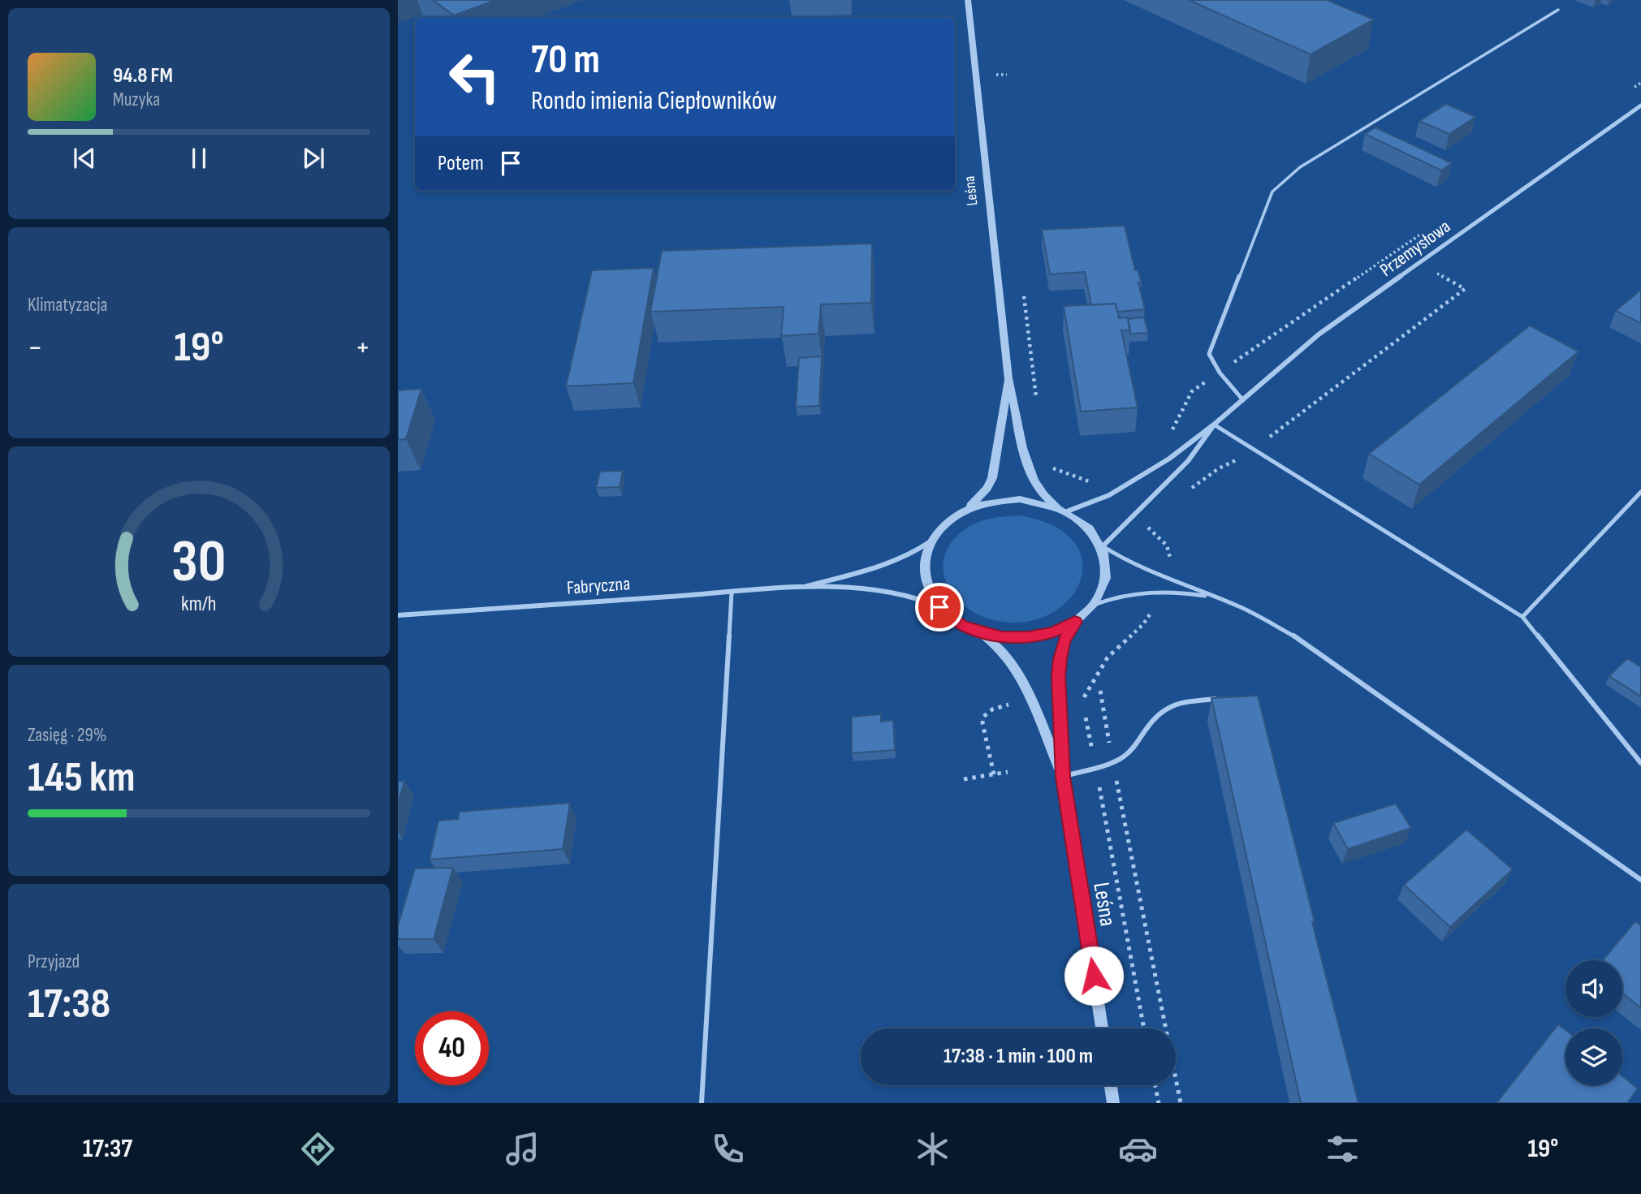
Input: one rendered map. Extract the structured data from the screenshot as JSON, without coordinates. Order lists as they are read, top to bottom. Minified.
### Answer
{"streets":{"street":["Leśna","Przemysłowa","Fabryczna"]},"crossings":[["Leśna","Przemysłowa"],["Leśna","Fabryczna"],["Przemysłowa","Fabryczna"]],"page":{"turn":["70 m","Rondo imienia Ciepłowników"],"song":["94.8 FM","Muzyka"],"then":"Potem","tile":["Klimatyzacja",["Zasięg · 29%","145 km"],["Przyjazd","17:38"]],"heat":["−","19°","+"],"limit":"40","trip":"17:38 · 1 min · 100 m","tabs":["17:37","19°"],"gauge":["30","km/h"]}}
